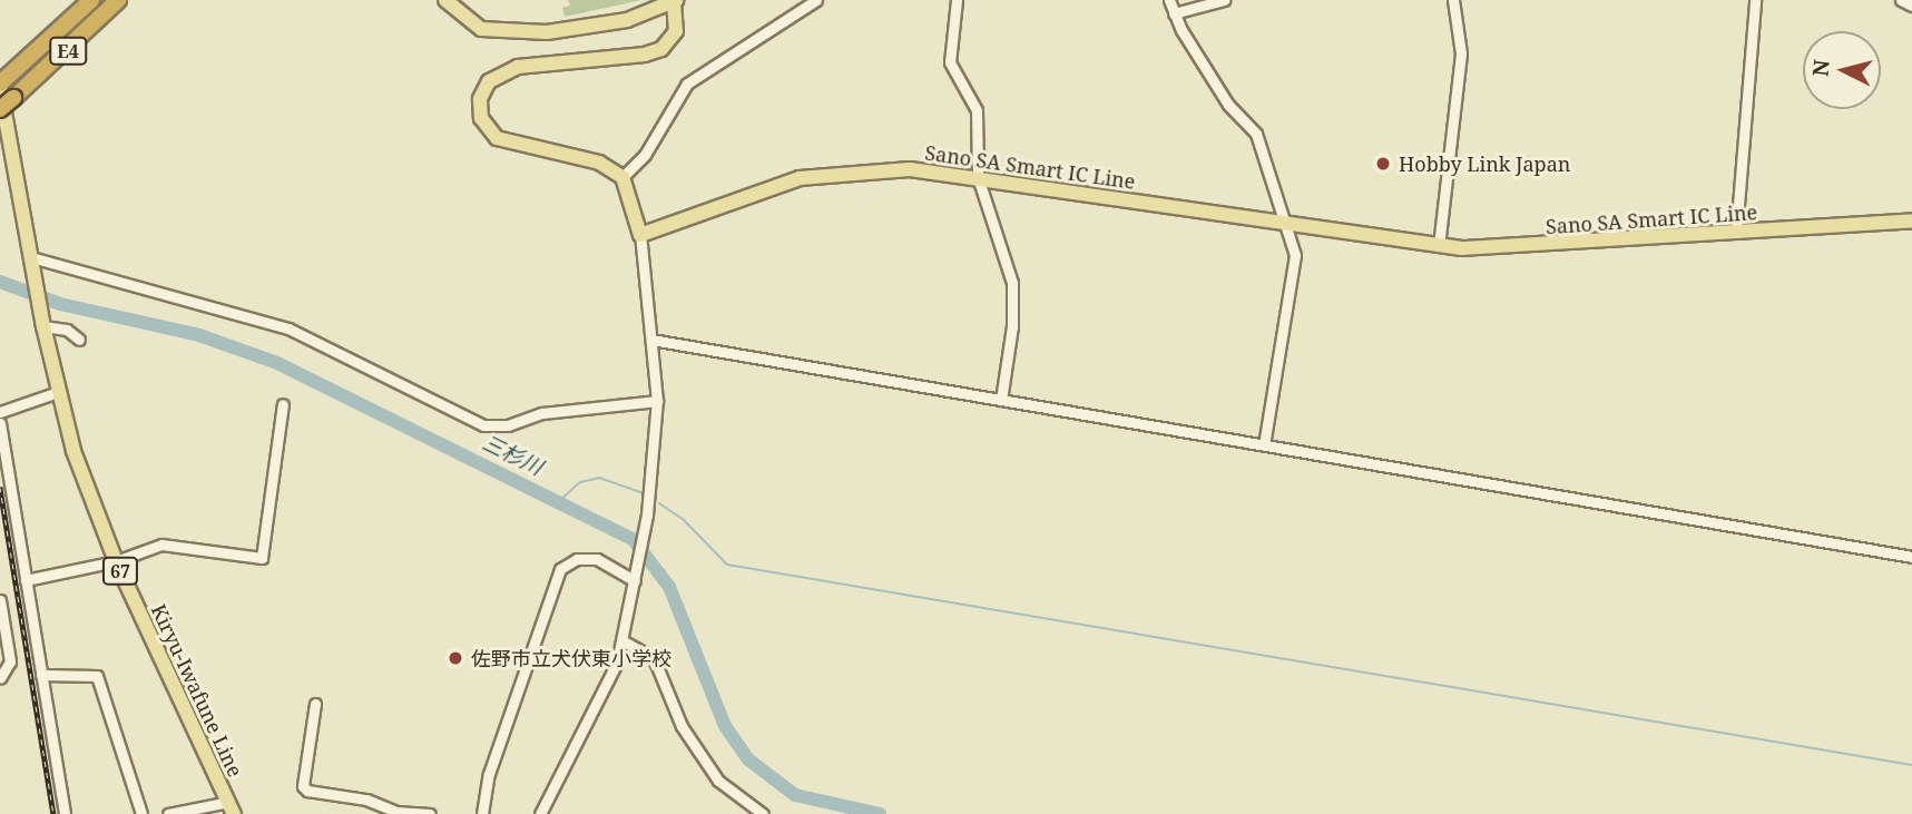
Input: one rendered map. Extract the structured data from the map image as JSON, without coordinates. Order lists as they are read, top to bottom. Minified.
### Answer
{"streets":{"highway":["E4"],"main road":["Sano SA Smart IC Line","67","Kiryu-Iwafune Line"]},"crossings":[["E4","67"],["67","Kiryu-Iwafune Line"]],"water":["三杉川"],"places":["Hobby Link Japan","佐野市立犬伏東小学校"],"north":"left"}
